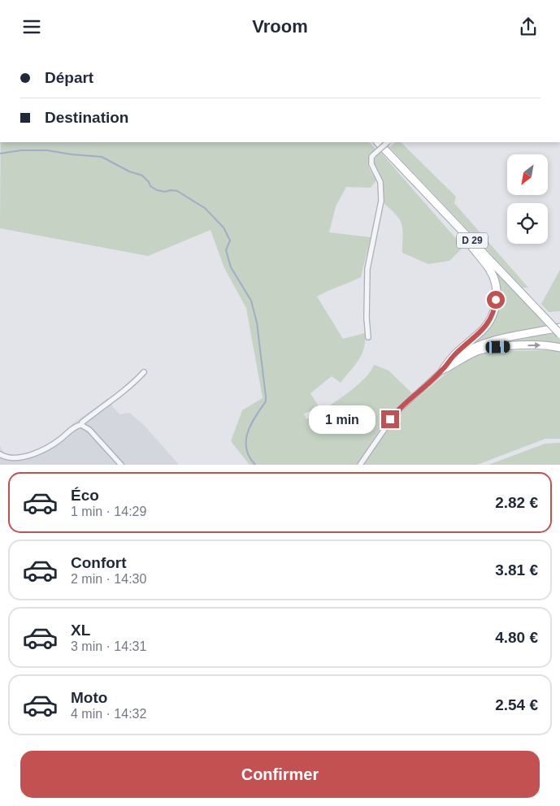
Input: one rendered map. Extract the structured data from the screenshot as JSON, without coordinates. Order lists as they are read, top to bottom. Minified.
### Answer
{"streets":{"main road":["D 29"]},"north":"bottom left","page":{"header":"Vroom","banner":["Départ","Destination"],"bubble":"1 min","list":[{"name":"Éco","note":"1 min · 14:29","value":"2.82 €"},{"name":"Confort","note":"2 min · 14:30","value":"3.81 €"},{"name":"XL","note":"3 min · 14:31","value":"4.80 €"},{"name":"Moto","note":"4 min · 14:32","value":"2.54 €"}],"buttons":"Confirmer"}}
